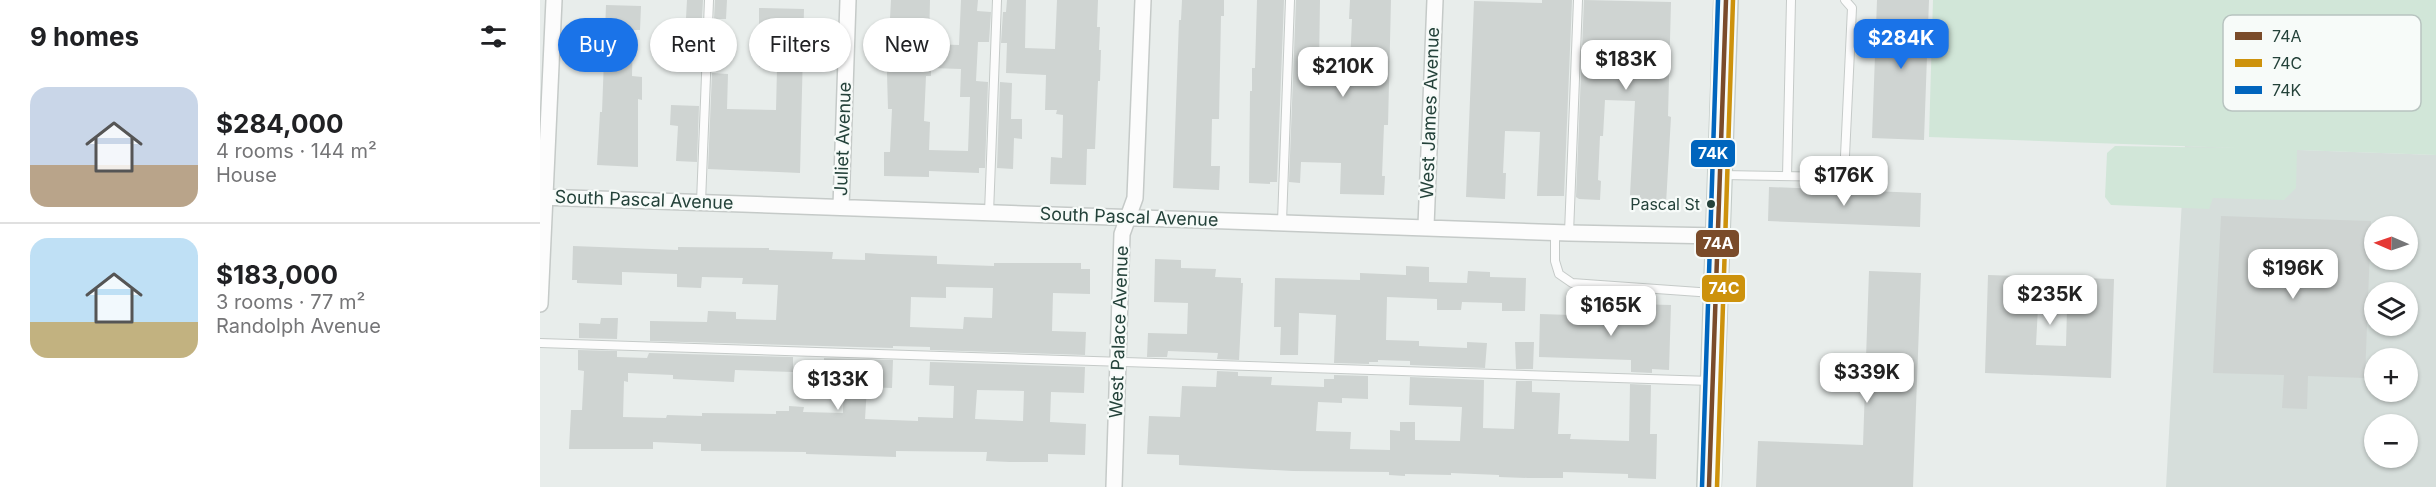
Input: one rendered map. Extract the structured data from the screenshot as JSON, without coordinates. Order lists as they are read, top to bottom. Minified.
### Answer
{"streets":{"street":["West James Avenue","Juliet Avenue","South Pascal Avenue","West Palace Avenue"]},"crossings":[["West James Avenue","South Pascal Avenue"],["Juliet Avenue","South Pascal Avenue"],["South Pascal Avenue","West Palace Avenue"]],"places":["Pascal St"],"lines":["transit line 74A","transit line 74C","transit line 74K"],"legend":["74A","74C","74K"],"north":"left","page":{"heading":"9 homes","chip":["Buy","Rent","Filters","New"],"price":["$284K","$183K","$210K","$176K","$196K","$235K","$165K","$339K","$133K"],"list":[{"name":"$284,000","note":"4 rooms · 144 m² · House"},{"name":"$183,000","note":"3 rooms · 77 m² · Randolph Avenue"}],"map_buttons":["+","−"]}}
